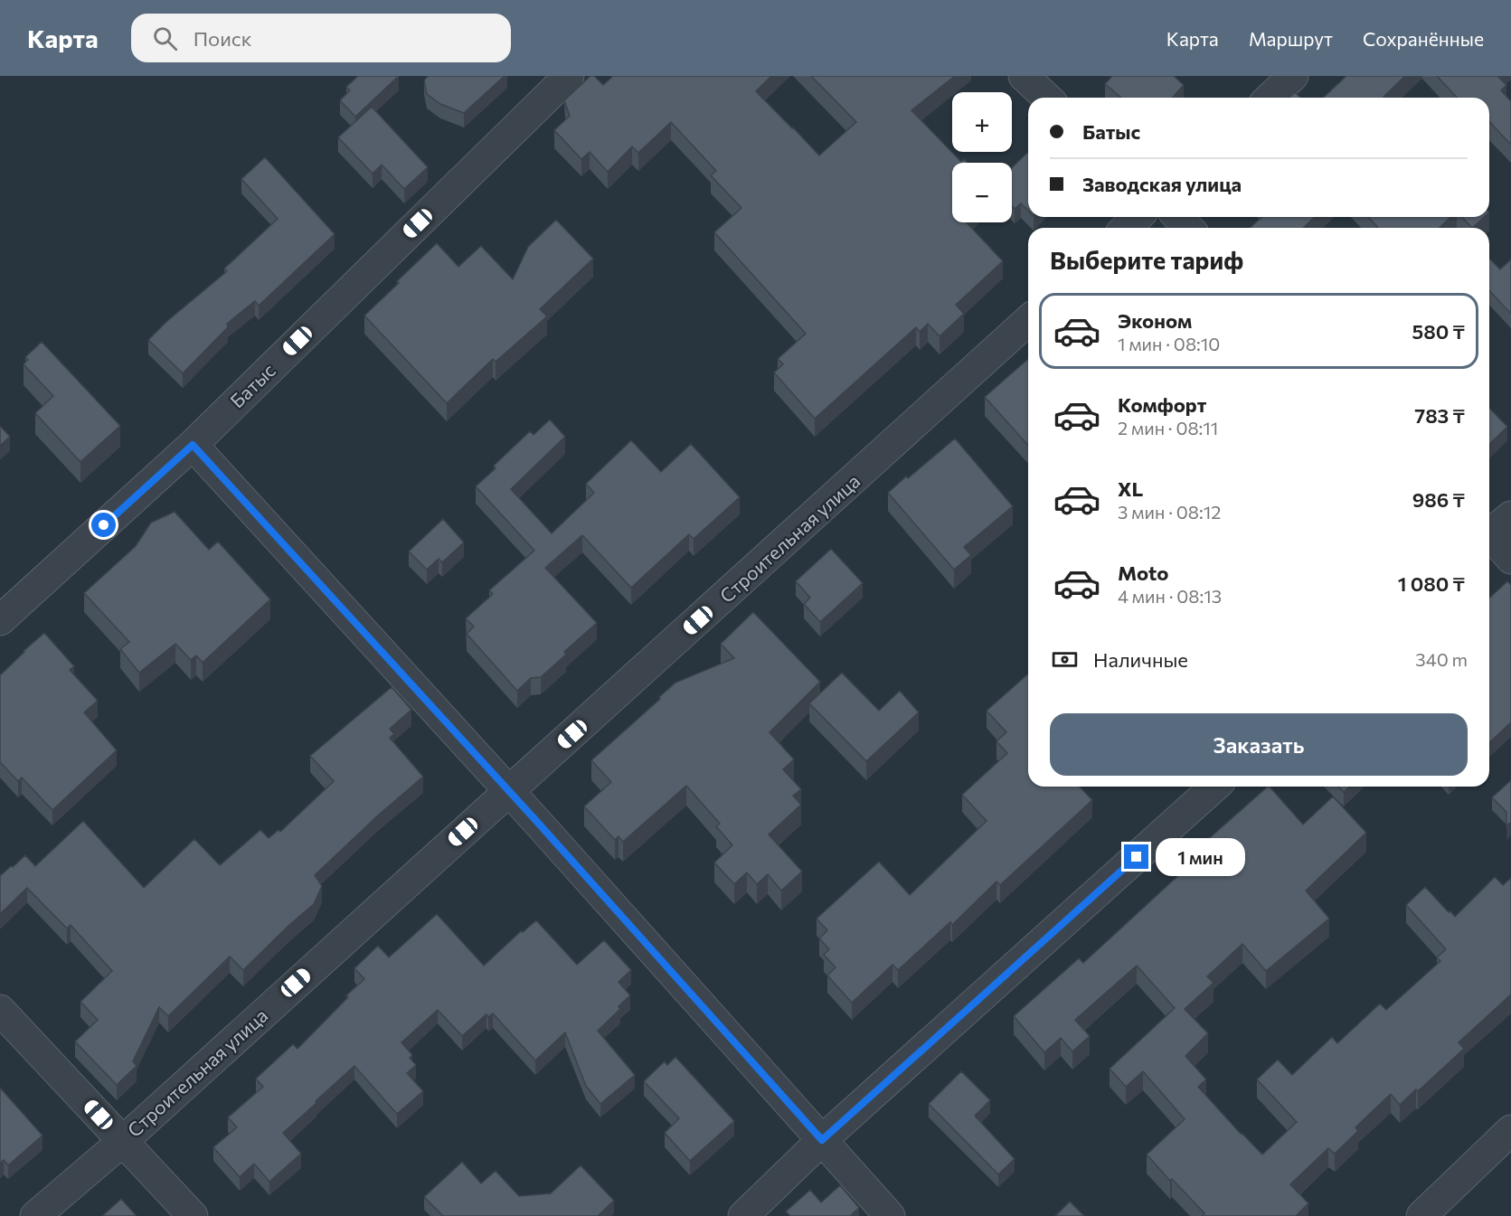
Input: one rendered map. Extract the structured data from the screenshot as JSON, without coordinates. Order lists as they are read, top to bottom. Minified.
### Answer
{"streets":{"street":["Батыс","Строительная улица"]},"page":{"header":"Карта","search":"Поиск","nav":["Карта","Маршрут","Сохранённые"],"map_buttons":["+","−"],"banner":["Батыс","Заводская улица"],"heading":"Выберите тариф","list":[{"name":"Эконом","note":"1 мин · 08:10","value":"580 ₸"},{"name":"Комфорт","note":"2 мин · 08:11","value":"783 ₸"},{"name":"XL","note":"3 мин · 08:12","value":"986 ₸"},{"name":"Moto","note":"4 мин · 08:13","value":"1 080 ₸"}],"pay":["Наличные","340 m"],"buttons":"Заказать","bubble":"1 мин"}}
